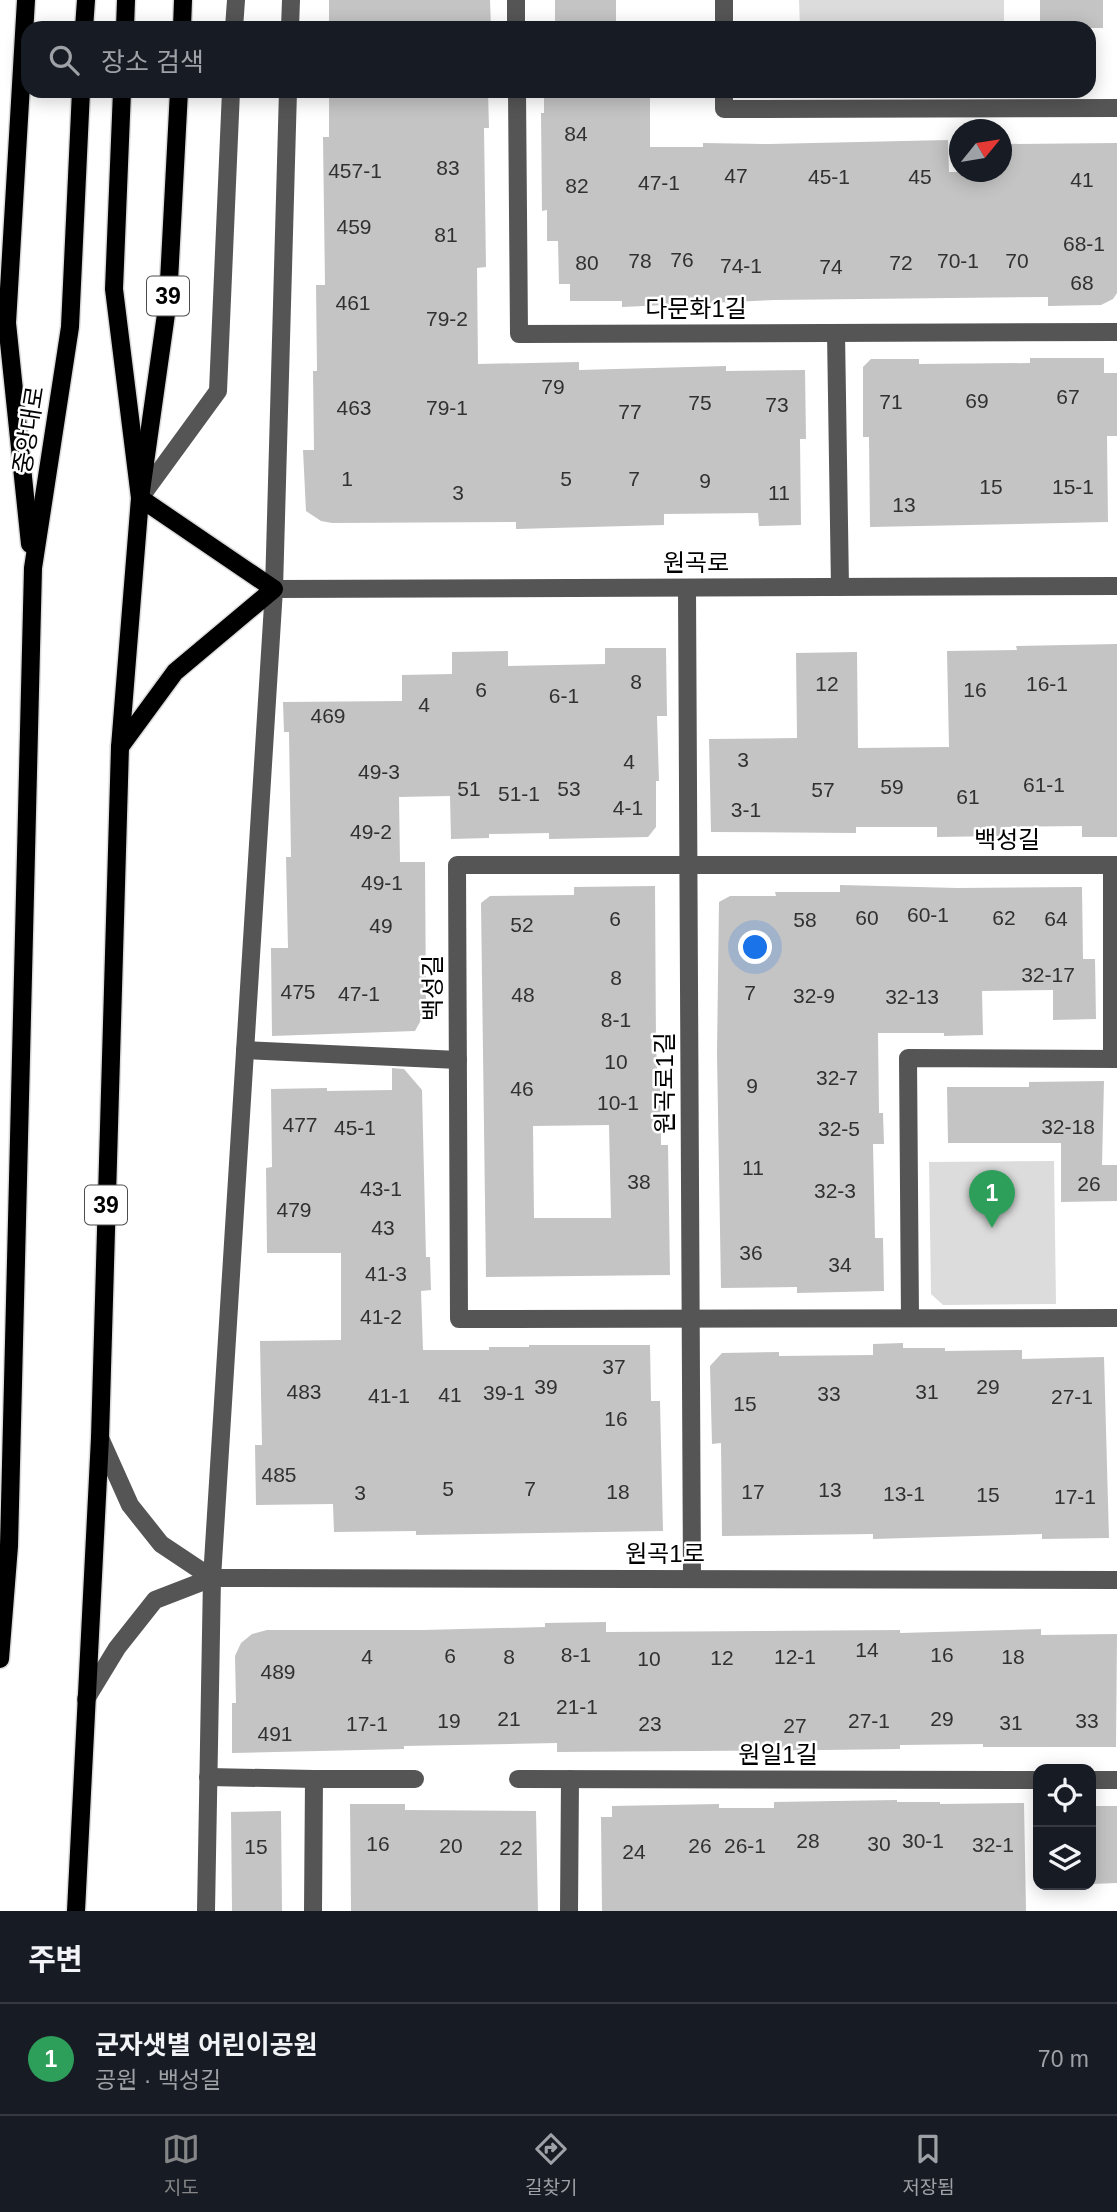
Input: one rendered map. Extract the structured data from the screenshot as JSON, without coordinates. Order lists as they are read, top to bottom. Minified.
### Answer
{"streets":{"main road":["39","중앙대로"],"street":["다문화1길","원곡로","백성길","원곡로1길","원곡1로","원일1길"]},"crossings":[["원곡로","원곡로1길"],["백성길","원곡로1길"],["원곡로1길","원곡1로"]],"house_numbers":["84","83","457-1","47","45-1","45","41","47-1","82","459","81","68-1","76","78","70-1","70","80","72","74-1","74","68","461","79-2","79","67","69","71","75","73","463","79-1","77","1","5","7","9","15","15-1","3","11","13","8","12","16-1","6","16","6-1","4","469","3","4","49-3","61-1","59","51","53","57","51-1","61","4-1","3-1","49-2","49-1","60-1","60","62","6","64","58","52","49","32-17","8","475","7","47-1","48","32-9","32-13","8-1","10","32-7","9","46","10-1","477","32-18","45-1","32-5","11","38","26","43-1","32-3","479","43","36","34","41-3","41-2","37","39","29","483","31","39-1","33","41","41-1","27-1","15","16","485","5","7","13","18","17","3","13-1","15","17-1","14","8-1","16","6","4","8","12-1","18","12","10","489","21-1","21","29","19","27-1","33","31","17-1","23","27","491","28","30-1","16","30","32-1","20","26","26-1","15","22","24"],"north":"top right","page":{"search":"장소 검색","pins":"1","heading":"주변","list":[{"mark":"1","name":"군자샛별 어린이공원","note":"공원 · 백성길","value":"70 m"}],"nav":["지도","길찾기","저장됨"]}}
